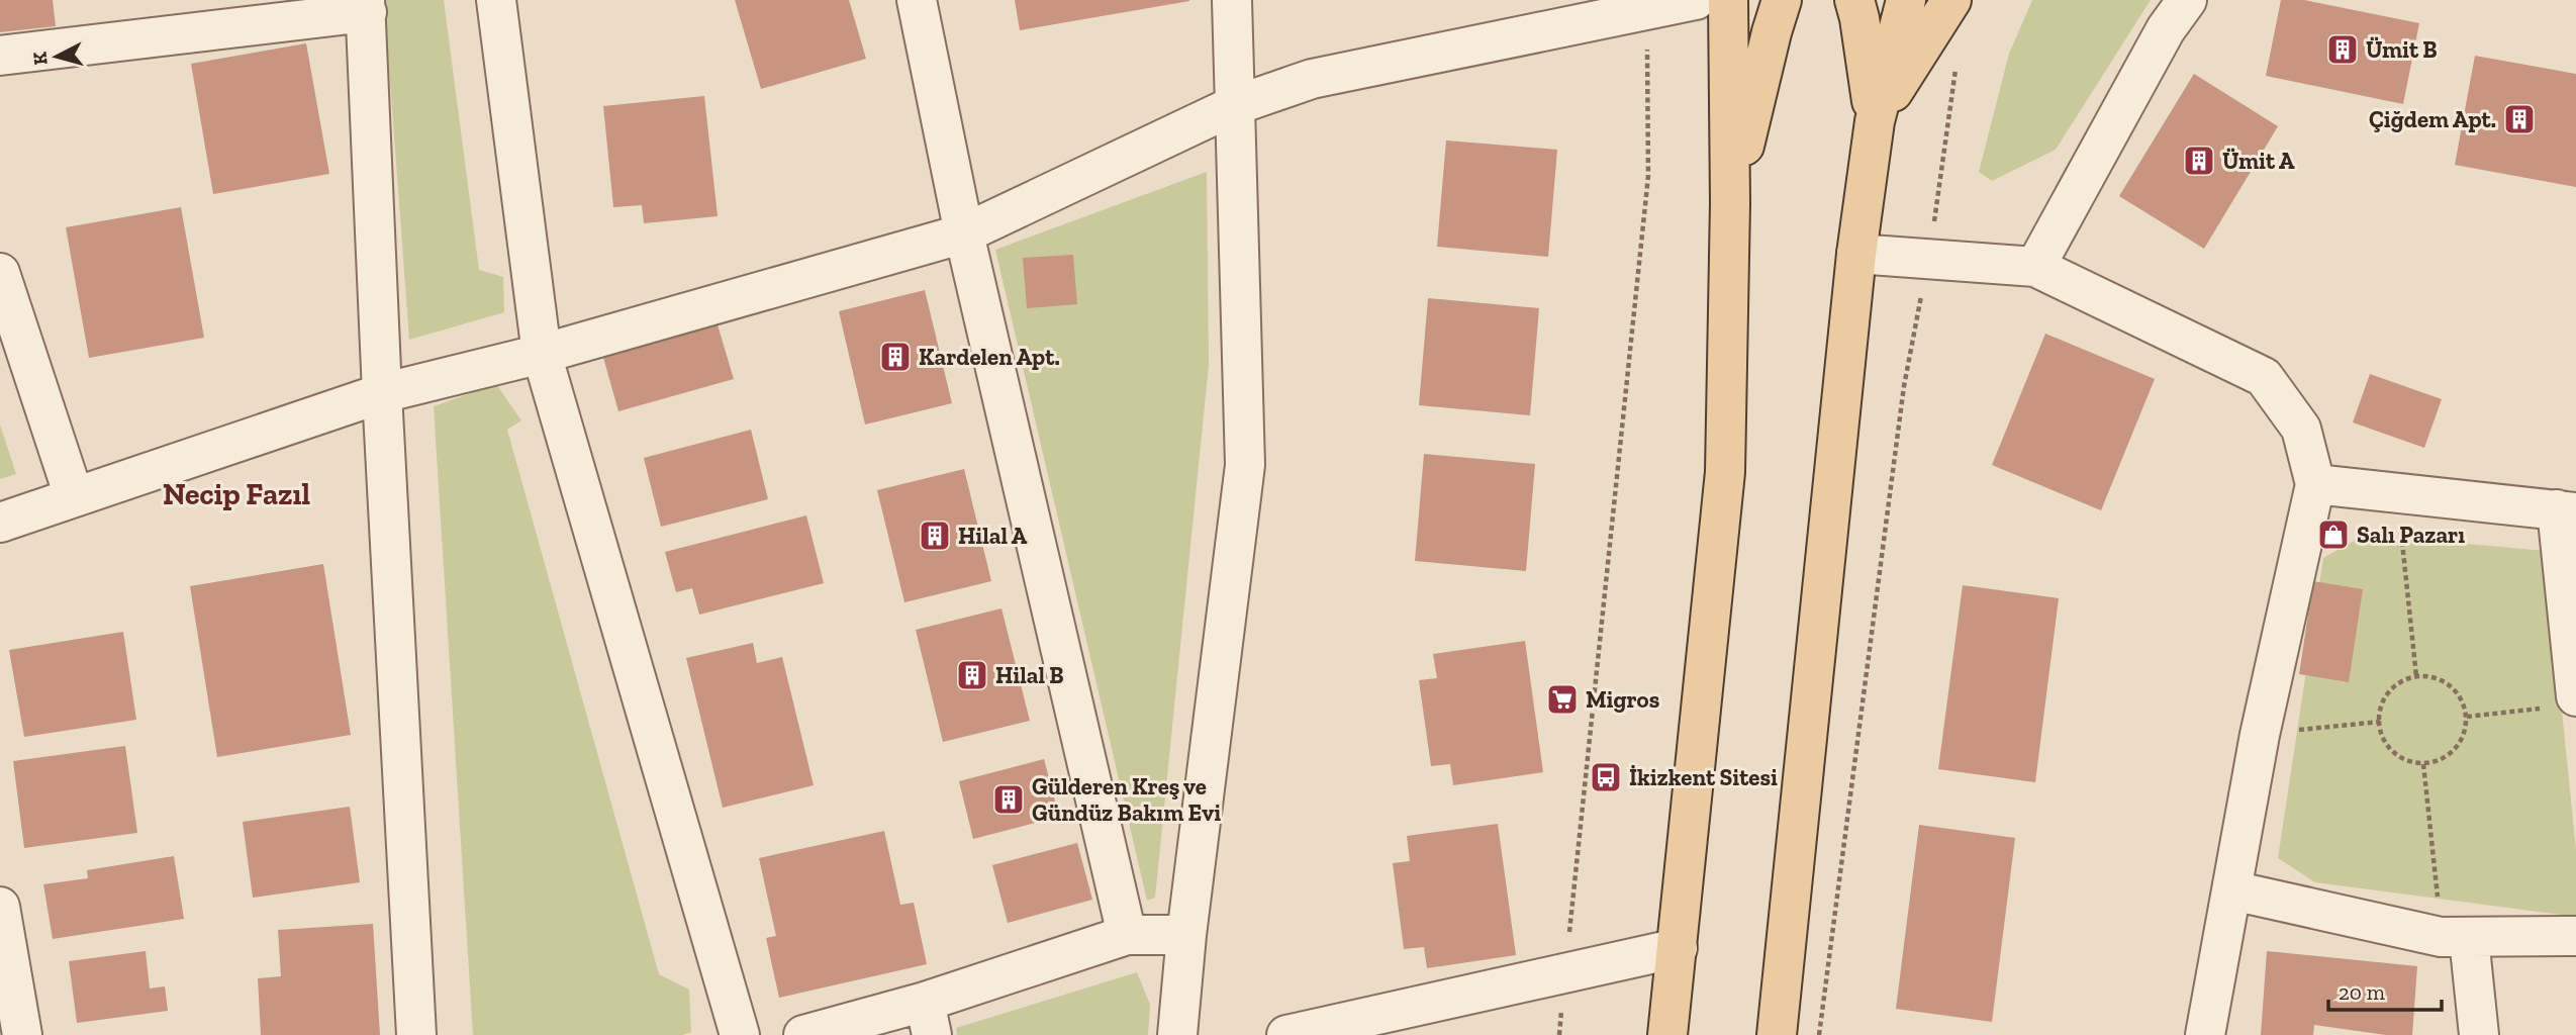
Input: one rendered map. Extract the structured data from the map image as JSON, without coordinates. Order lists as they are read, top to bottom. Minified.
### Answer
{"districts":["Necip Fazıl"],"places":{"building":["Ümit B","Çiğdem Apt.","Ümit A","Kardelen Apt.","Hilal A","Hilal B","Gülderen Kreş ve Gündüz Bakım Evi"],"shop":["Salı Pazarı"],"supermarket":["Migros"],"bus stop":["İkizkent Sitesi"]},"scale_bar":"20 m","north":"left"}
